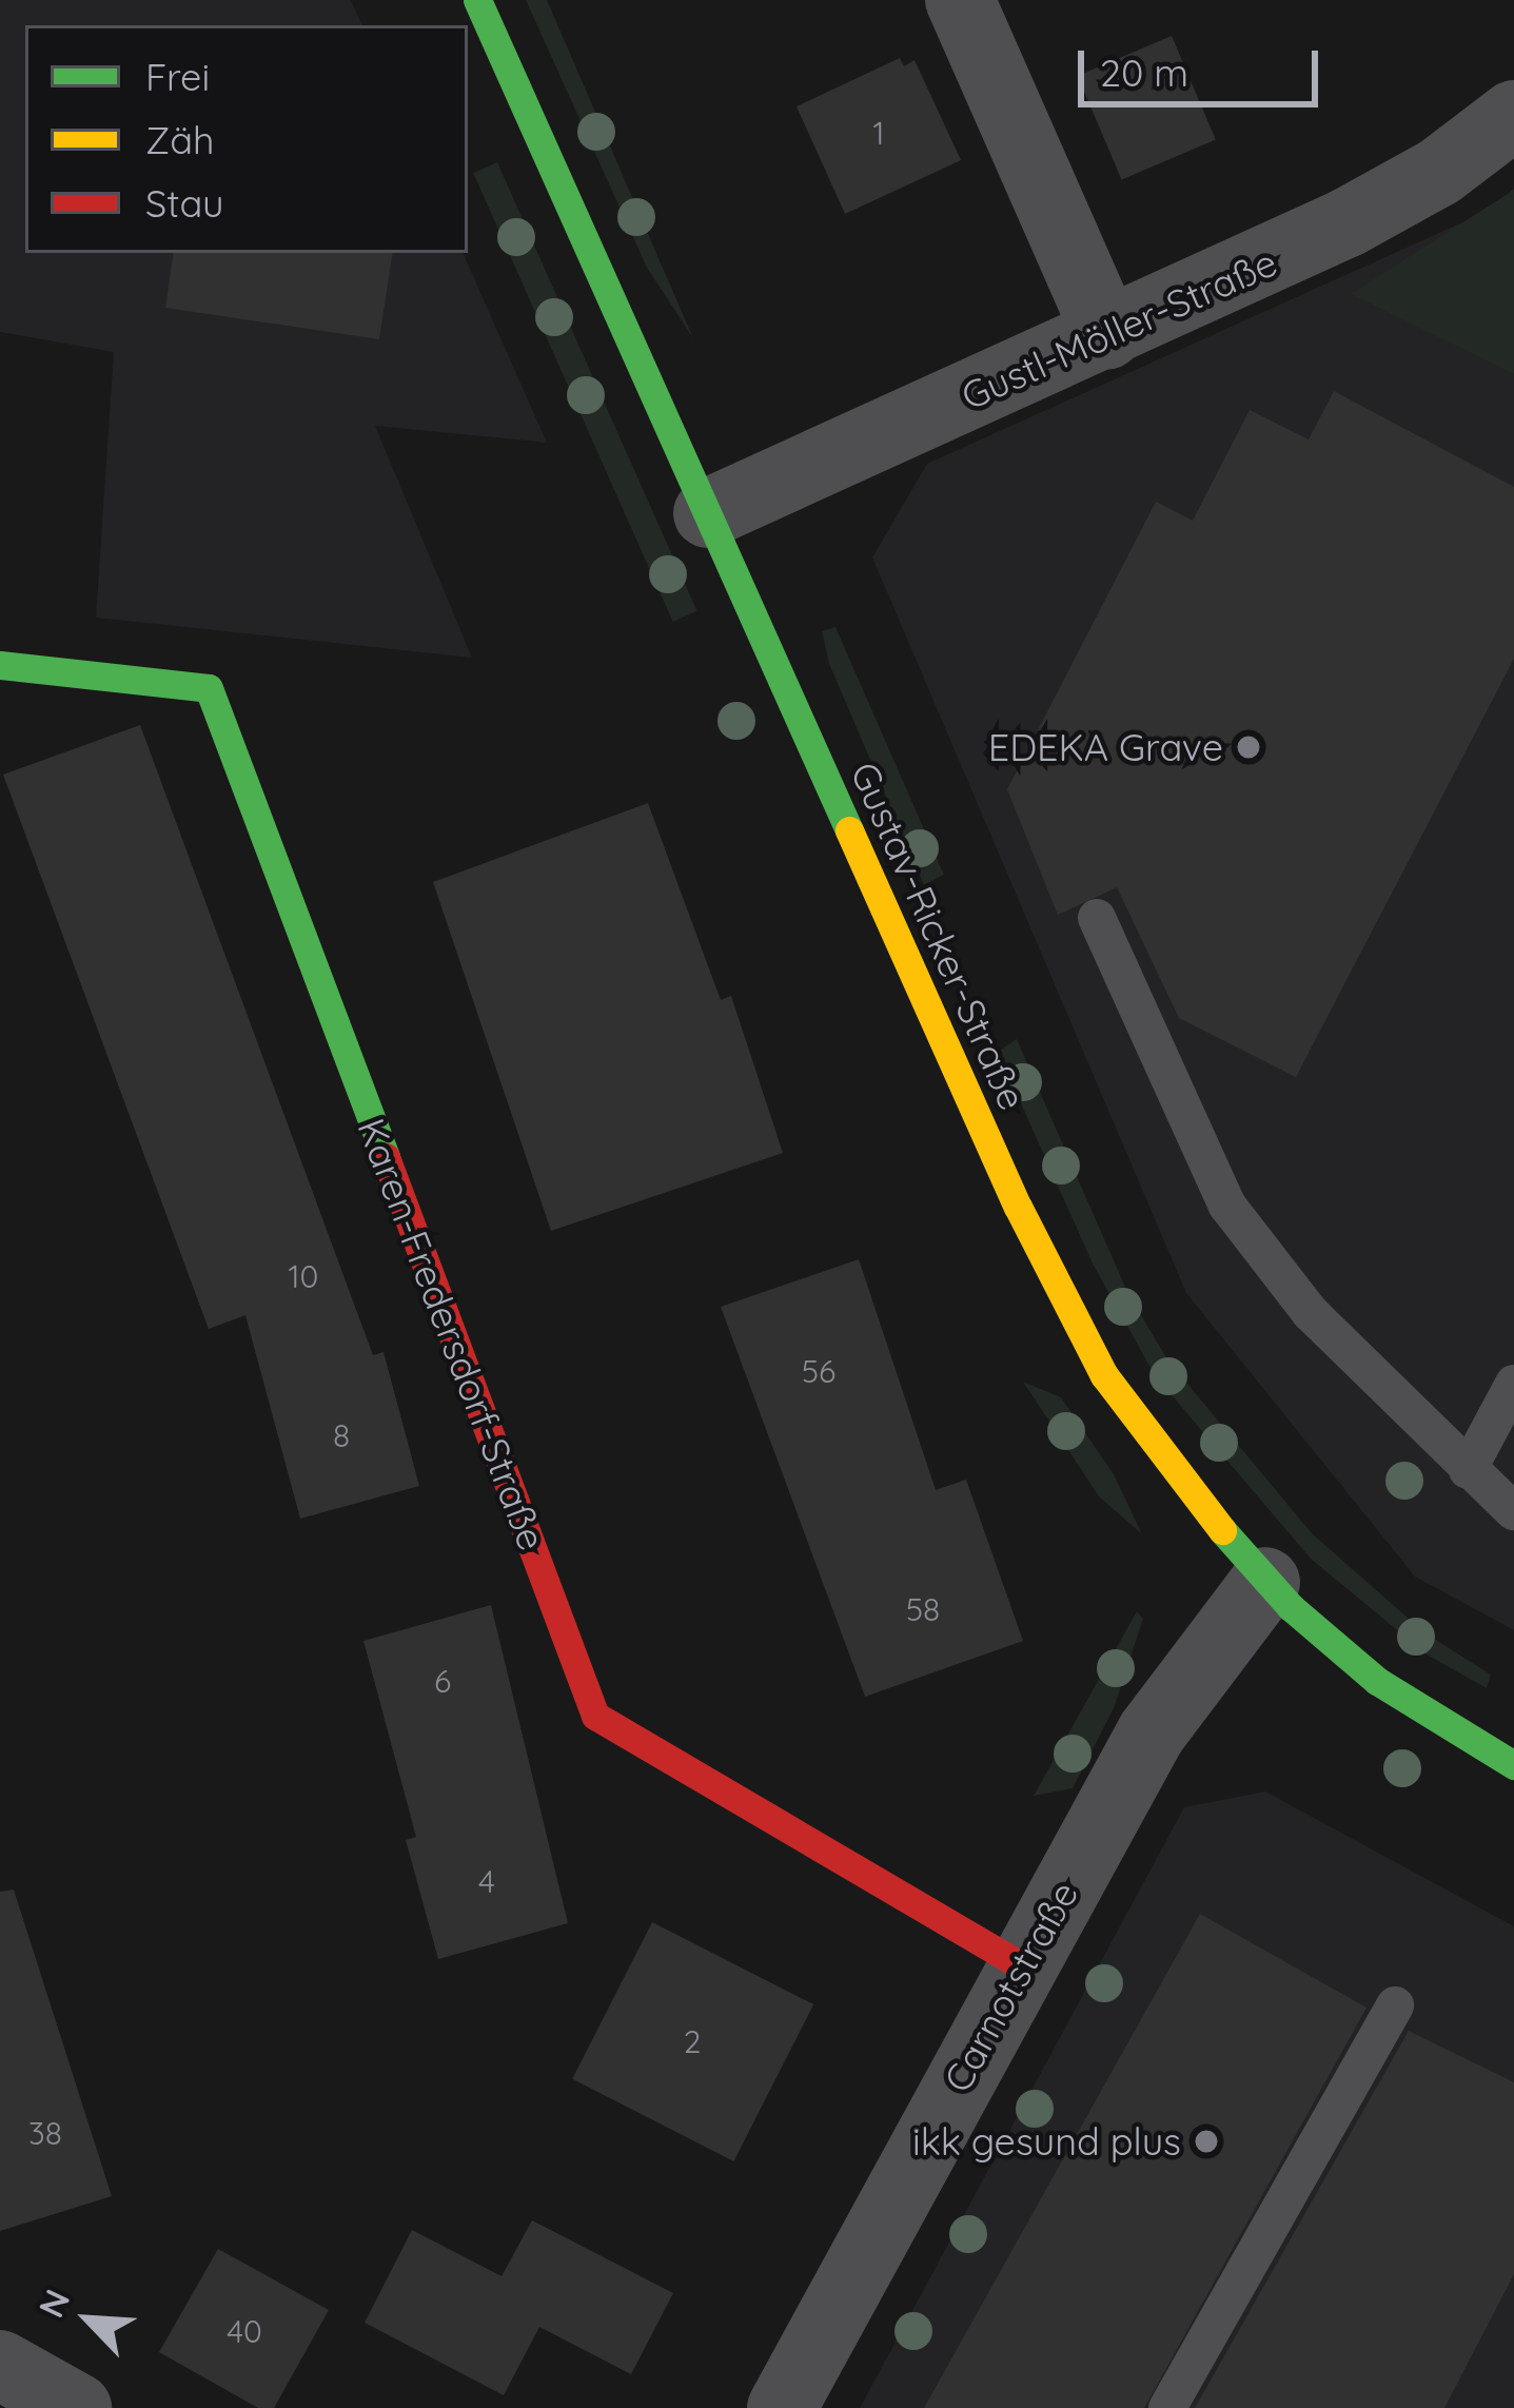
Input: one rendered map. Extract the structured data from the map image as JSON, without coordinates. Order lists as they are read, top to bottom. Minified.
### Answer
{"streets":{"street":["Gustl-Möller-Straße","Gustav-Ricker-Straße","Karen-Fredersdorf-Straße","Carnotstraße"]},"crossings":[["Gustl-Möller-Straße","Gustav-Ricker-Straße"],["Gustav-Ricker-Straße","Carnotstraße"],["Karen-Fredersdorf-Straße","Carnotstraße"]],"places":["EDEKA Grave","ikk gesund plus"],"house_numbers":["1","10","56","8","58","6","4","2","38","40"],"legend":["Frei","Zäh","Stau"],"scale_bar":"20 m","north":"top left"}
